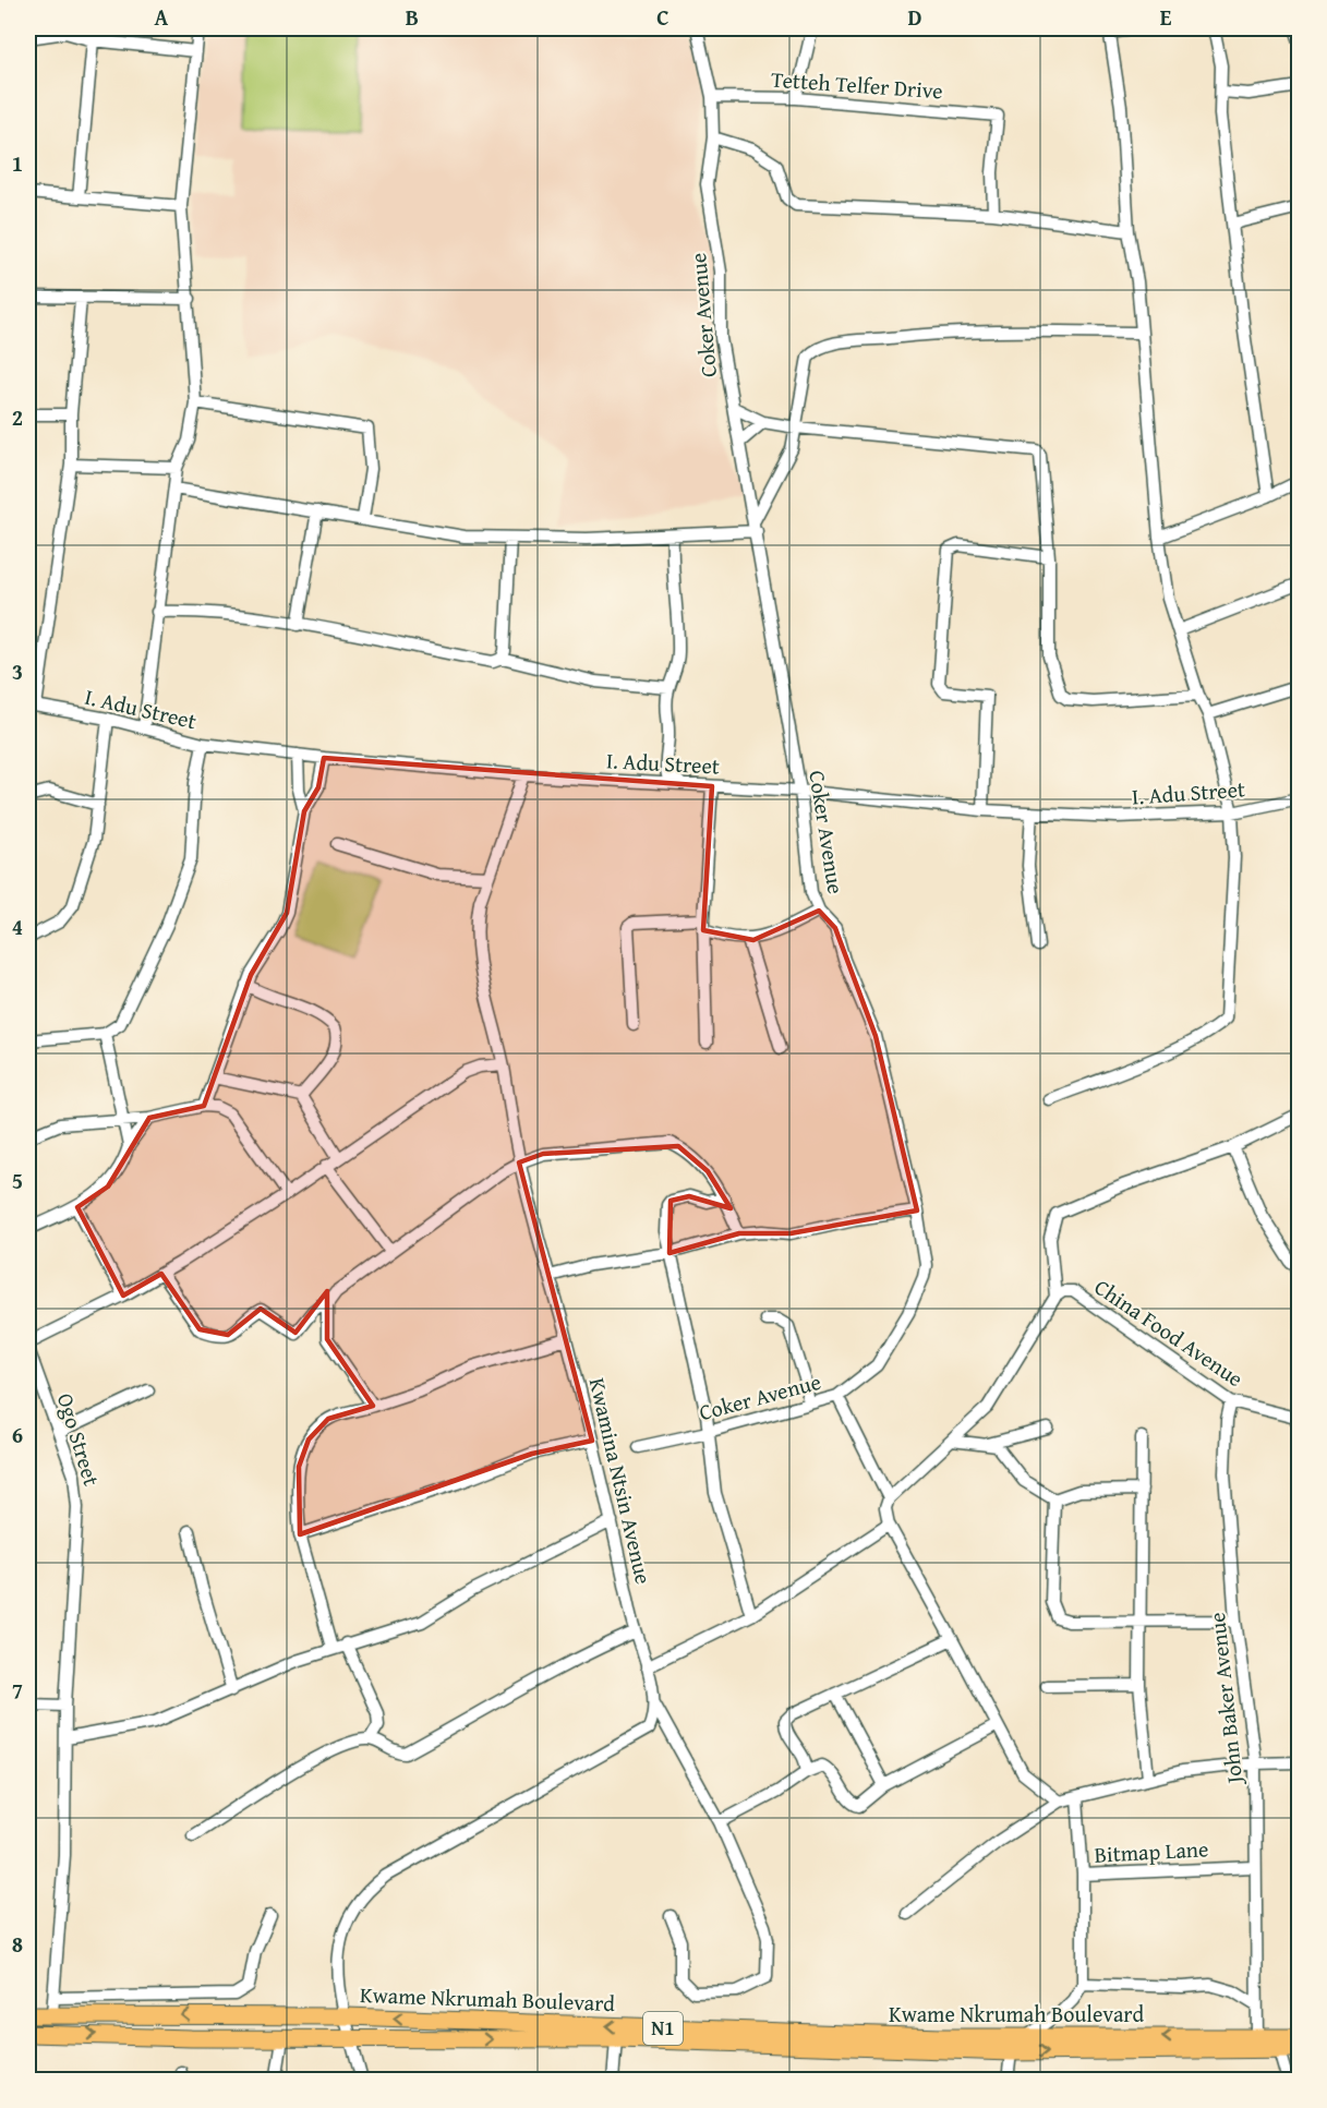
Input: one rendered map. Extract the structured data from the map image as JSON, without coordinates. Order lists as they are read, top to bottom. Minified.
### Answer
{"streets":{"highway":["Kwame Nkrumah Boulevard","N1"],"street":["Tetteh Telfer Drive","Coker Avenue","I. Adu Street","China Food Avenue","Ogo Street","Kwamina Ntsin Avenue","John Baker Avenue","Bitmap Lane"]},"crossings":[["Tetteh Telfer Drive","Coker Avenue"],["Coker Avenue","I. Adu Street"],["I. Adu Street","Kwamina Ntsin Avenue"],["China Food Avenue","John Baker Avenue"],["Ogo Street","Kwame Nkrumah Boulevard"],["Kwamina Ntsin Avenue","Kwame Nkrumah Boulevard"],["John Baker Avenue","Bitmap Lane"],["John Baker Avenue","Kwame Nkrumah Boulevard"]],"grid":{"columns":["A","B","C","D","E"],"rows":["1","2","3","4","5","6","7","8"]}}
